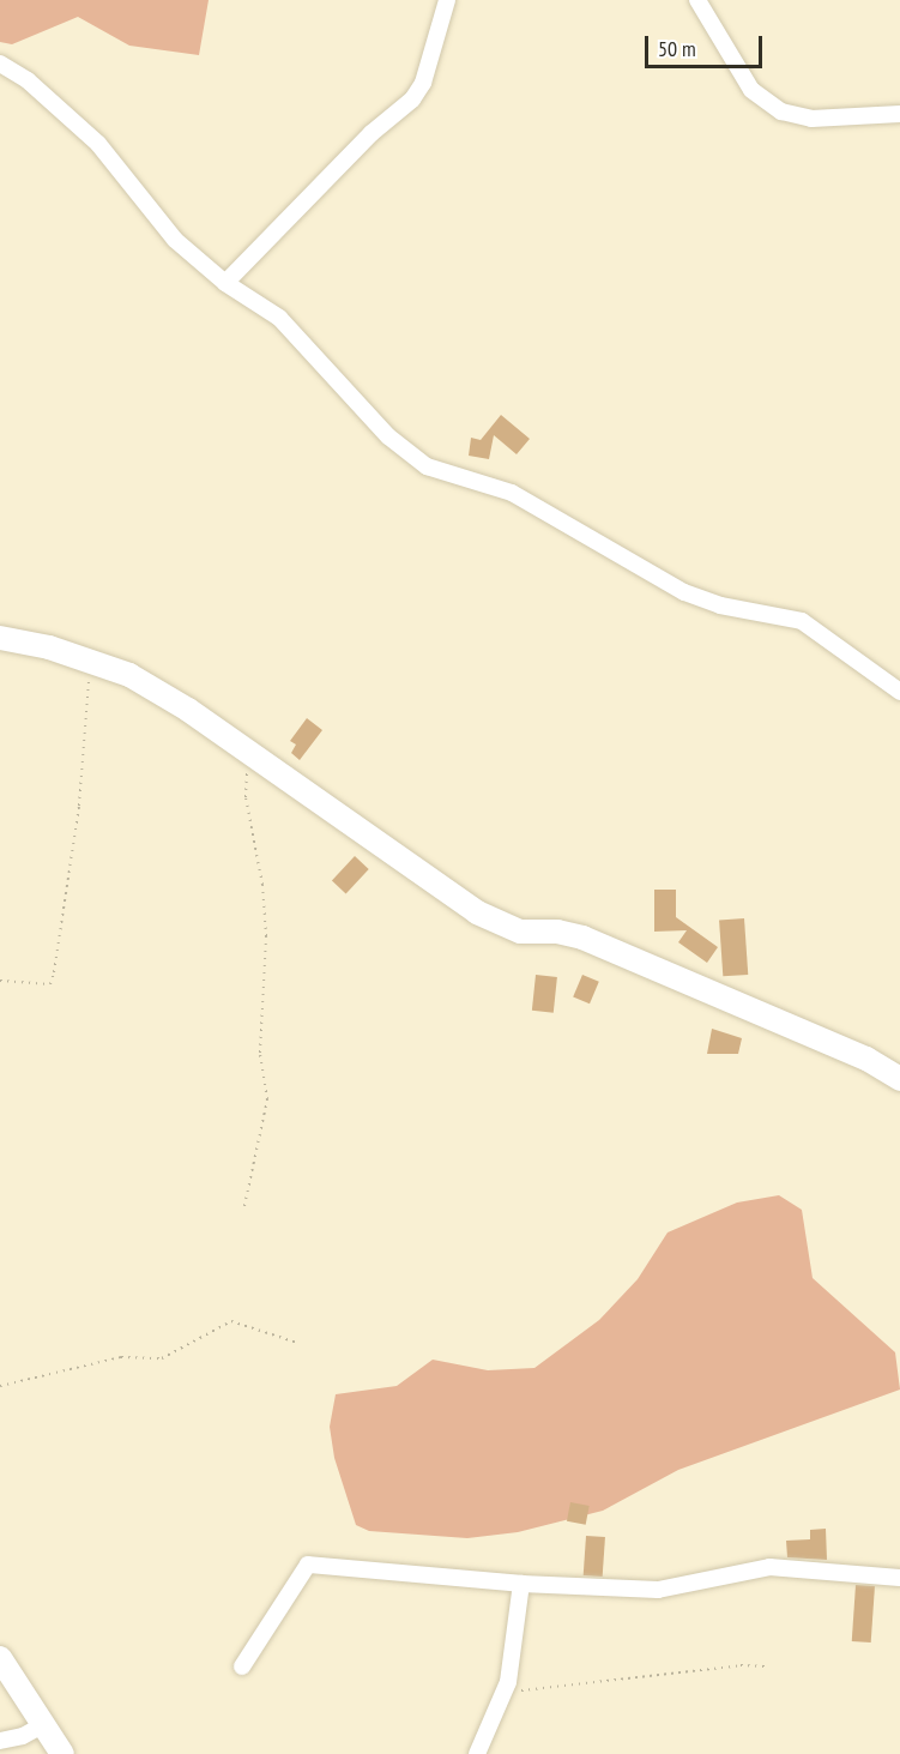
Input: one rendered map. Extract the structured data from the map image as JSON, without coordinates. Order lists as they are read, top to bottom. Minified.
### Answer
{"scale_bar":"50 m"}
